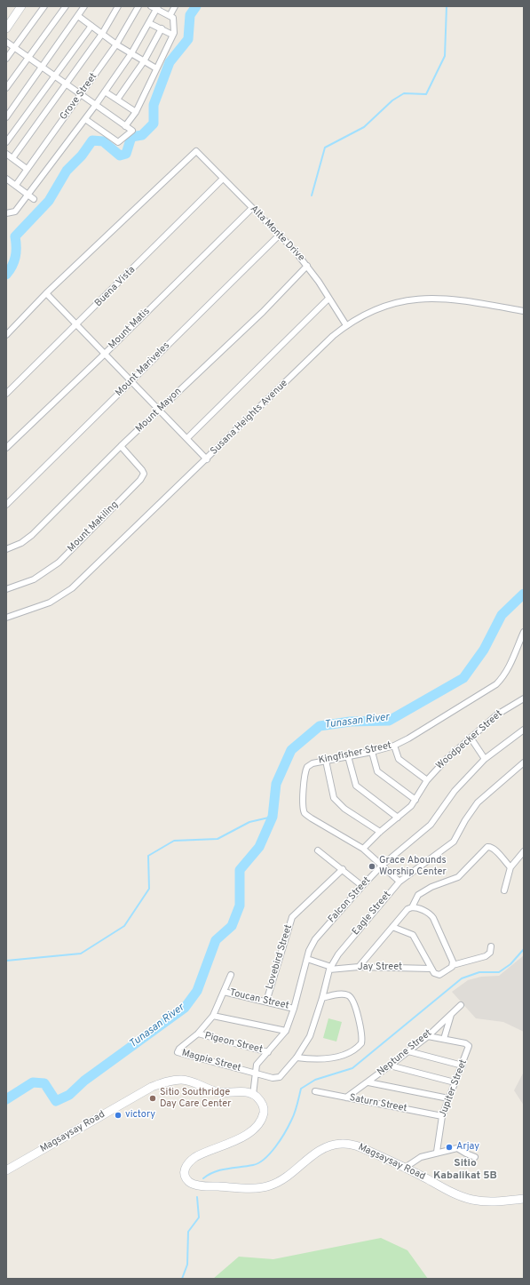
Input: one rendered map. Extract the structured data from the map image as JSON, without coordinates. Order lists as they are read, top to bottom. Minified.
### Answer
{"streets":{"main road":["Magsaysay Road"],"street":["Grove Street","Alta Monte Drive","Buena Vista","Mount Matis","Mount Mariveles","Mount Mayon","Susana Heights Avenue","Mount Makiling","Woodpecker Street","Kingfisher Street","Falcon Street","Eagle Street","Lovebird Street","Jay Street","Toucan Street","Pigeon Street","Neptune Street","Magpie Street","Jupiter Street","Saturn Street"]},"crossings":[["Alta Monte Drive","Buena Vista"],["Alta Monte Drive","Mount Matis"],["Alta Monte Drive","Mount Mariveles"],["Alta Monte Drive","Mount Mayon"],["Alta Monte Drive","Susana Heights Avenue"],["Mount Mayon","Mount Makiling"],["Woodpecker Street","Kingfisher Street"],["Kingfisher Street","Falcon Street"],["Kingfisher Street","Eagle Street"],["Falcon Street","Eagle Street"],["Falcon Street","Toucan Street"],["Falcon Street","Pigeon Street"],["Falcon Street","Magpie Street"],["Falcon Street","Magsaysay Road"],["Eagle Street","Jay Street"],["Eagle Street","Magpie Street"],["Lovebird Street","Toucan Street"],["Toucan Street","Magpie Street"],["Pigeon Street","Magpie Street"],["Neptune Street","Saturn Street"],["Jupiter Street","Saturn Street"]],"districts":["Sitio Kabalikat 5B"],"water":["Tunasan River"],"places":["Grace Abounds Worship Center","Sitio Southridge Day Care Center","victory","Arjay"]}
